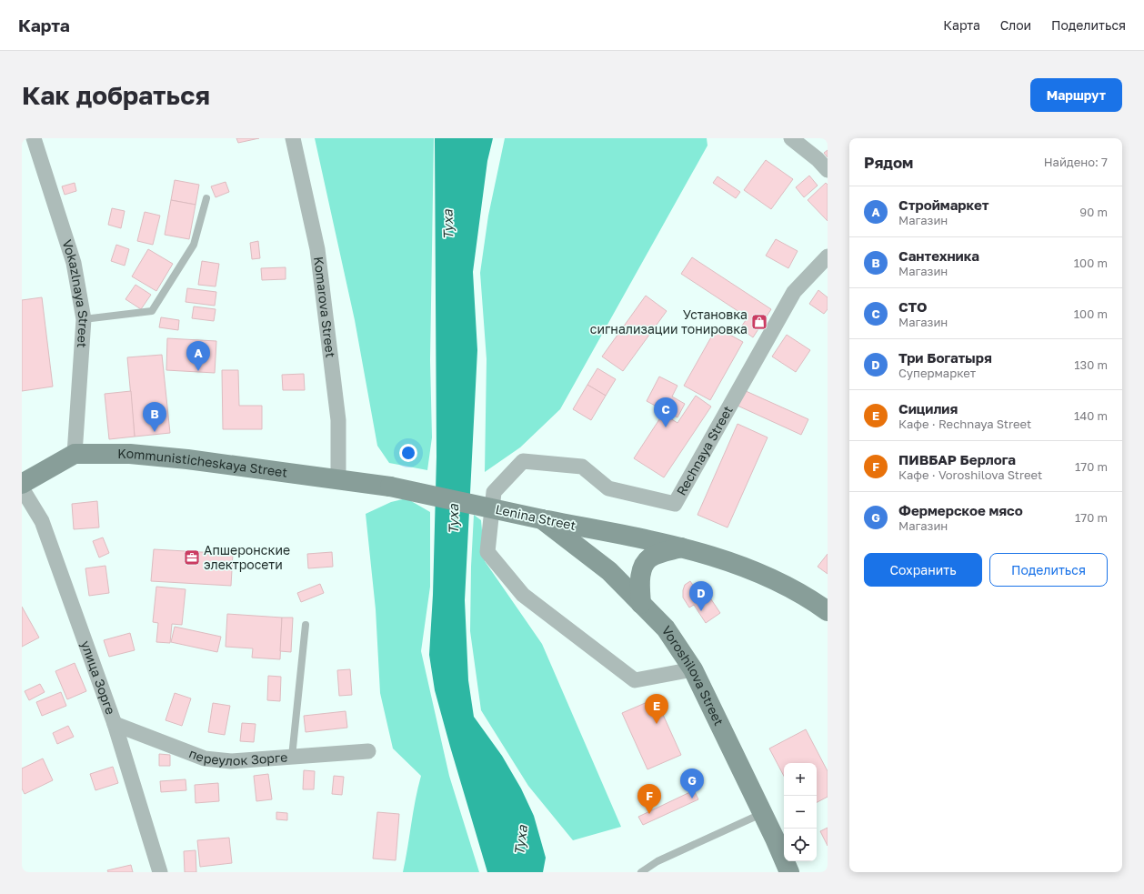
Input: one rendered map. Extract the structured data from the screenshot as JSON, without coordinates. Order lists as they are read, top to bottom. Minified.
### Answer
{"streets":{"main road":["Kommunisticheskaya Street","Lenina Street","Voroshilova Street"],"street":["Vokazlnaya Street","Komarova Street","Rechnaya Street","улица Зорге","переулок Зорге"]},"crossings":[["Vokazlnaya Street","Kommunisticheskaya Street"],["Komarova Street","Kommunisticheskaya Street"],["Rechnaya Street","Voroshilova Street"],["Kommunisticheskaya Street","Lenina Street"],["Lenina Street","Voroshilova Street"],["улица Зорге","переулок Зорге"]],"water":["Туха"],"places":{"shop":["Установка сигнализации тонировка"],"office":["Апшеронские электросети"]},"page":{"header":"Карта","nav":["Карта","Слои","Поделиться"],"buttons":["Маршрут",["Сохранить","Поделиться"]],"title":"Как добраться","heading":["Рядом","Найдено: 7"],"list":[{"mark":"A","name":"Строймаркет","note":"Магазин","value":"90 m"},{"mark":"B","name":"Сантехника","note":"Магазин","value":"100 m"},{"mark":"C","name":"СТО","note":"Магазин","value":"100 m"},{"mark":"D","name":"Три Богатыря","note":"Супермаркет","value":"130 m"},{"mark":"E","name":"Сицилия","note":"Кафе · Rechnaya Street","value":"140 m"},{"mark":"F","name":"ПИВБАР Берлога","note":"Кафе · Voroshilova Street","value":"170 m"},{"mark":"G","name":"Фермерское мясо","note":"Магазин","value":"170 m"}],"pins":["A","C","B","D","E","G","F"],"map_buttons":["+","−"]}}
